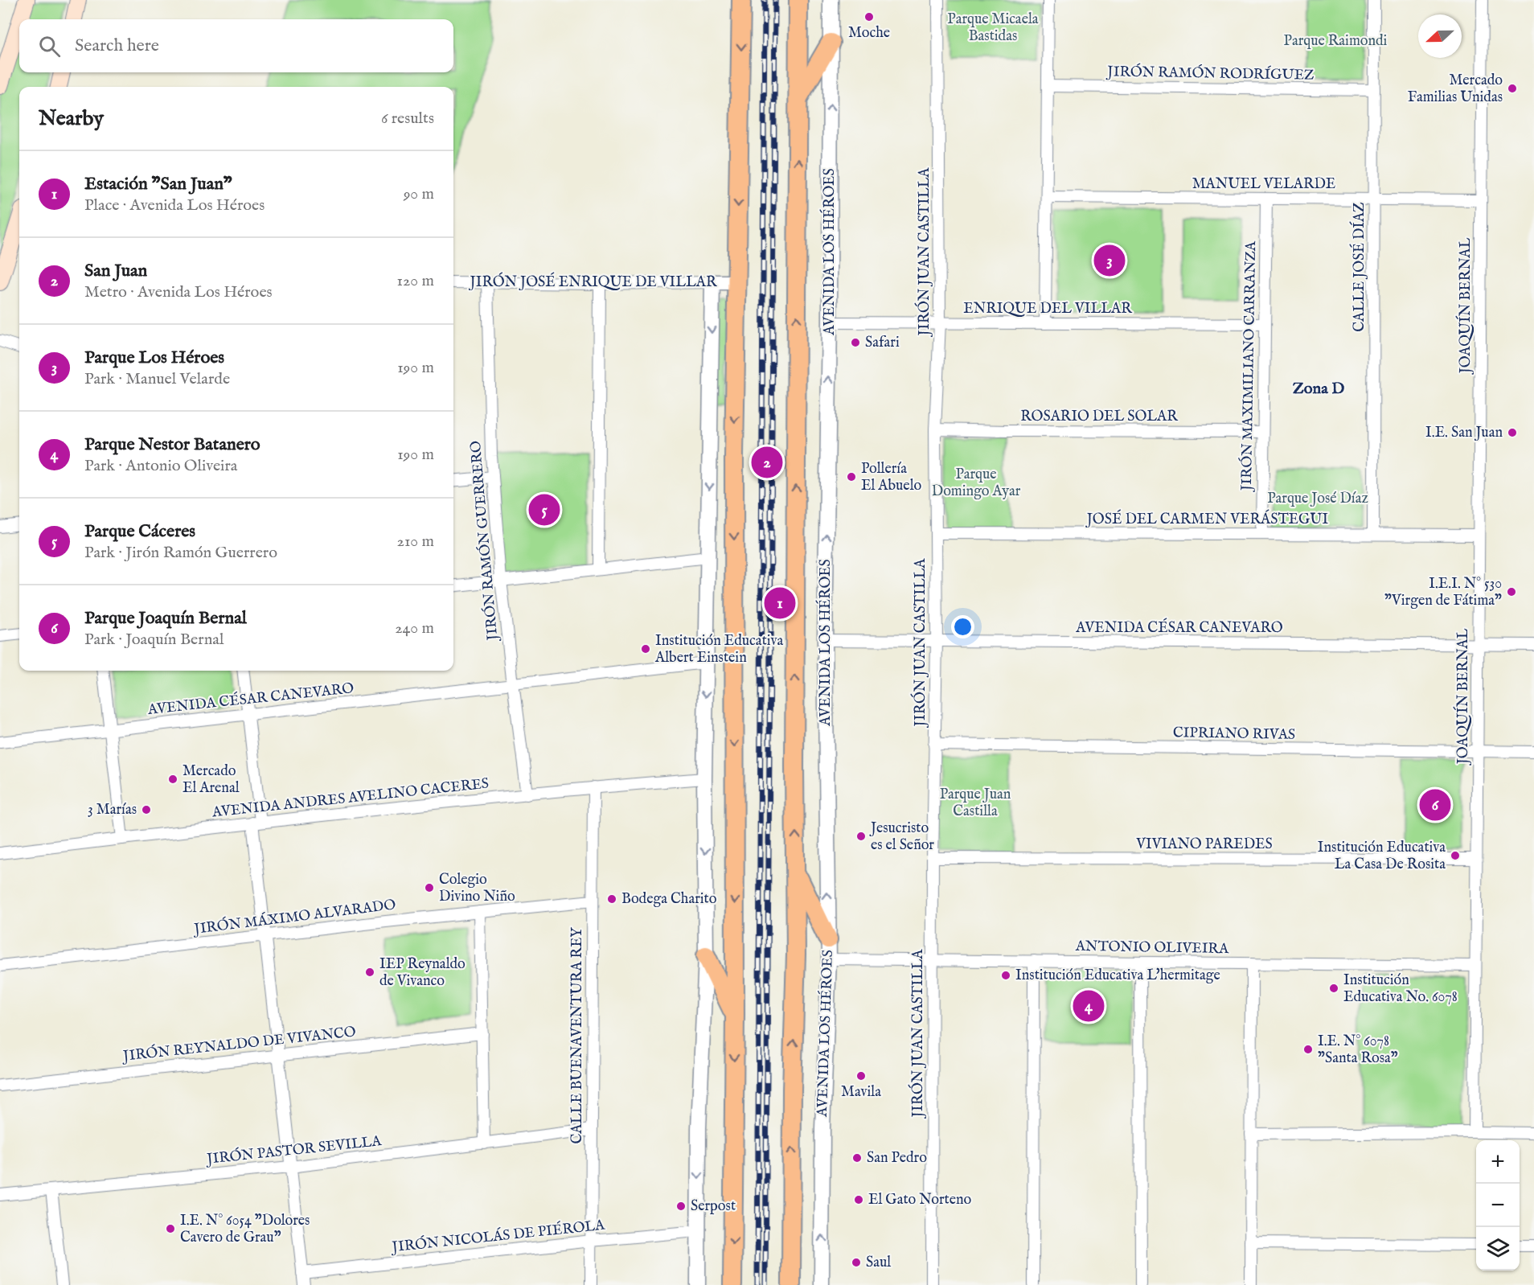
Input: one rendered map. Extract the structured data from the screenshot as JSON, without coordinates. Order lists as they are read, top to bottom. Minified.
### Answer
{"streets":{"main road":["AVENIDA LOS HÉROES"],"street":["JIRÓN RAMÓN RODRÍGUEZ","MANUEL VELARDE","JIRÓN JUAN CASTILLA","CALLE JOSÉ DÍAZ","JIRÓN JOSÉ ENRIQUE DE VILLAR","JOAQUÍN BERNAL","ENRIQUE DEL VILLAR","JIRÓN MAXIMILIANO CARRANZA","ROSARIO DEL SOLAR","JOSÉ DEL CARMEN VERÁSTEGUI","JIRÓN RAMÓN GUERRERO","AVENIDA CÉSAR CANEVARO","CIPRIANO RIVAS","AVENIDA ANDRES AVELINO CACERES","VIVIANO PAREDES","JIRÓN MÁXIMO ALVARADO","ANTONIO OLIVEIRA","CALLE BUENAVENTURA REY","JIRÓN REYNALDO DE VIVANCO","JIRÓN PASTOR SEVILLA","JIRÓN NICOLÁS DE PIÉROLA"]},"crossings":[["JIRÓN RAMÓN RODRÍGUEZ","CALLE JOSÉ DÍAZ"],["MANUEL VELARDE","CALLE JOSÉ DÍAZ"],["MANUEL VELARDE","JOAQUÍN BERNAL"],["MANUEL VELARDE","JIRÓN MAXIMILIANO CARRANZA"],["AVENIDA LOS HÉROES","ENRIQUE DEL VILLAR"],["AVENIDA LOS HÉROES","AVENIDA CÉSAR CANEVARO"],["AVENIDA LOS HÉROES","ANTONIO OLIVEIRA"],["JIRÓN JUAN CASTILLA","ENRIQUE DEL VILLAR"],["JIRÓN JUAN CASTILLA","ROSARIO DEL SOLAR"],["JIRÓN JUAN CASTILLA","JOSÉ DEL CARMEN VERÁSTEGUI"],["JIRÓN JUAN CASTILLA","AVENIDA CÉSAR CANEVARO"],["JIRÓN JUAN CASTILLA","CIPRIANO RIVAS"],["JIRÓN JUAN CASTILLA","VIVIANO PAREDES"],["JIRÓN JUAN CASTILLA","ANTONIO OLIVEIRA"],["CALLE JOSÉ DÍAZ","JOSÉ DEL CARMEN VERÁSTEGUI"],["JIRÓN JOSÉ ENRIQUE DE VILLAR","JIRÓN RAMÓN GUERRERO"],["JOAQUÍN BERNAL","JOSÉ DEL CARMEN VERÁSTEGUI"],["JOAQUÍN BERNAL","AVENIDA CÉSAR CANEVARO"],["JOAQUÍN BERNAL","CIPRIANO RIVAS"],["JOAQUÍN BERNAL","VIVIANO PAREDES"],["JOAQUÍN BERNAL","ANTONIO OLIVEIRA"],["ENRIQUE DEL VILLAR","JIRÓN MAXIMILIANO CARRANZA"],["JIRÓN MAXIMILIANO CARRANZA","ROSARIO DEL SOLAR"],["JIRÓN MAXIMILIANO CARRANZA","JOSÉ DEL CARMEN VERÁSTEGUI"],["JIRÓN RAMÓN GUERRERO","AVENIDA CÉSAR CANEVARO"],["JIRÓN RAMÓN GUERRERO","AVENIDA ANDRES AVELINO CACERES"],["AVENIDA ANDRES AVELINO CACERES","CALLE BUENAVENTURA REY"],["JIRÓN MÁXIMO ALVARADO","CALLE BUENAVENTURA REY"],["CALLE BUENAVENTURA REY","JIRÓN PASTOR SEVILLA"],["CALLE BUENAVENTURA REY","JIRÓN NICOLÁS DE PIÉROLA"]],"districts":["Zona D"],"parks":["Parque Micaela Bastidas","Parque Raimondi","Parque Domingo Ayar","Parque José Díaz","Parque Juan Castilla"],"places":["Moche","Mercado Familias Unidas","Safari","I.E. San Juan","Pollería El Abuelo","I.E.I. N° 530 \"Virgen de Fátima\"","Institución Educativa Albert Einstein","Mercado El Arenal","3 Marías","Jesucristo es el Señor","Institución Educativa La Casa De Rosita","Colegio Divino Niño","Bodega Charito","IEP Reynaldo de Vivanco","Institución Educativa L'hermitage","Institución Educativa No. 6078","I.E. N° 6078 \"Santa Rosa\"","Mavila","San Pedro","El Gato Norteno","Serpost","I.E. N° 6054 \"Dolores Cavero de Grau\"","Saul"],"north":"left","page":{"search":"Search here","heading":["Nearby","6 results"],"list":[{"mark":"1","name":"Estación \"San Juan\"","note":"Place · Avenida Los Héroes","value":"90 m"},{"mark":"2","name":"San Juan","note":"Metro · Avenida Los Héroes","value":"120 m"},{"mark":"3","name":"Parque Los Héroes","note":"Park · Manuel Velarde","value":"190 m"},{"mark":"4","name":"Parque Nestor Batanero","note":"Park · Antonio Oliveira","value":"190 m"},{"mark":"5","name":"Parque Cáceres","note":"Park · Jirón Ramón Guerrero","value":"210 m"},{"mark":"6","name":"Parque Joaquín Bernal","note":"Park · Joaquín Bernal","value":"240 m"}],"pins":["3","2","5","1","6","4"],"map_buttons":["+","−"]}}
